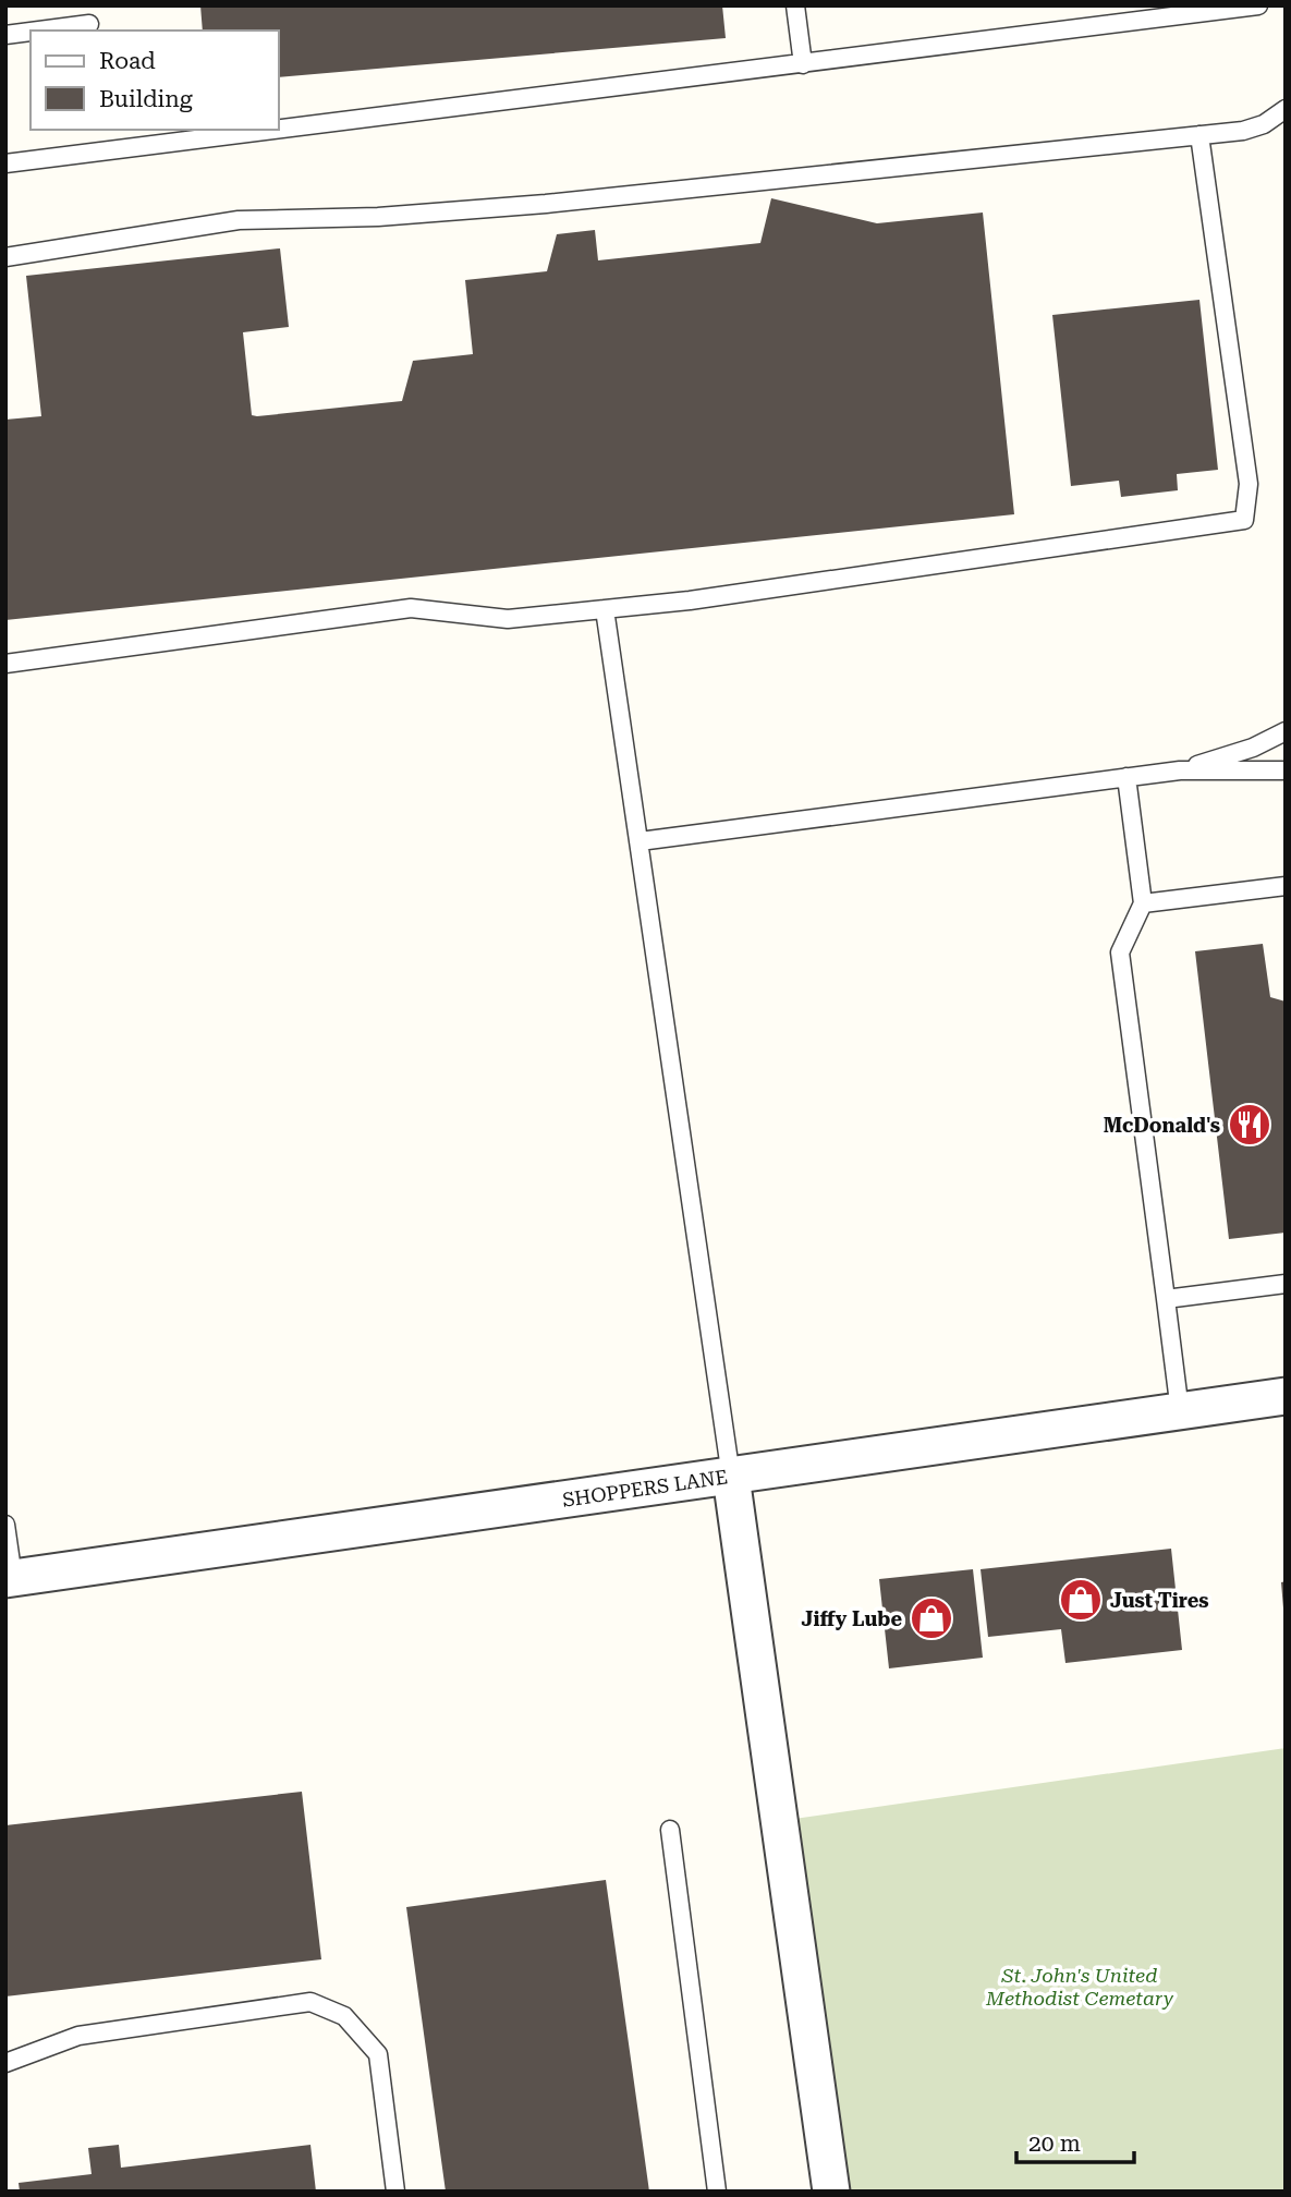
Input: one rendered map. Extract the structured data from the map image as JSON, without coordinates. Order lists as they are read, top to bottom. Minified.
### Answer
{"streets":{"street":["SHOPPERS LANE"]},"parks":["St. John's United Methodist Cemetary"],"places":{"restaurant":["McDonald's"],"shop":["Just Tires","Jiffy Lube"]},"legend":["Road","Building"],"scale_bar":"20 m"}
